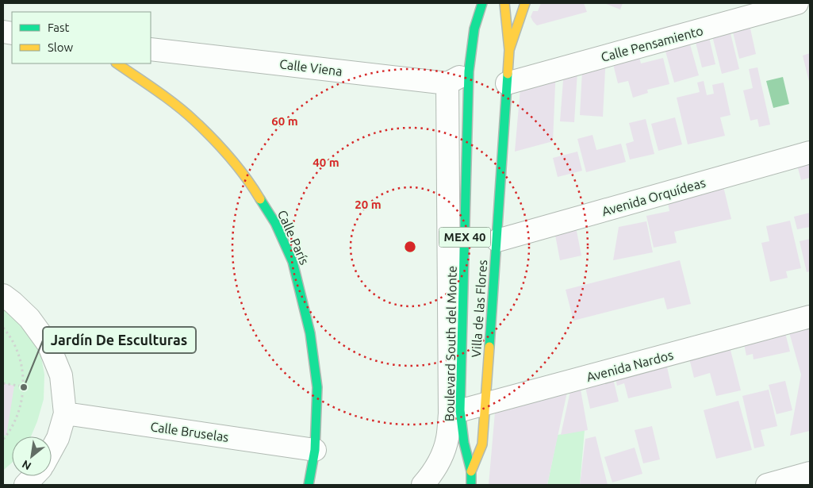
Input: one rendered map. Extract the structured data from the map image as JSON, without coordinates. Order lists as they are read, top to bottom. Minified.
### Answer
{"streets":{"main road":["Calle París","MEX 40","Villa de las Flores","Boulevard South del Monte"],"street":["Calle Pensamiento","Calle Viena","Avenida Orquídeas","Avenida Nardos","Calle Bruselas"]},"crossings":[["Calle Pensamiento","Villa de las Flores"],["Avenida Orquídeas","Villa de las Flores"],["Calle París","Calle Bruselas"],["MEX 40","Villa de las Flores"],["MEX 40","Boulevard South del Monte"],["Villa de las Flores","Boulevard South del Monte"],["Villa de las Flores","Avenida Nardos"],["Boulevard South del Monte","Avenida Nardos"]],"places":["Jardín De Esculturas"],"legend":["Fast","Slow"],"north":"bottom left","rings":["60 m","40 m","20 m"]}
